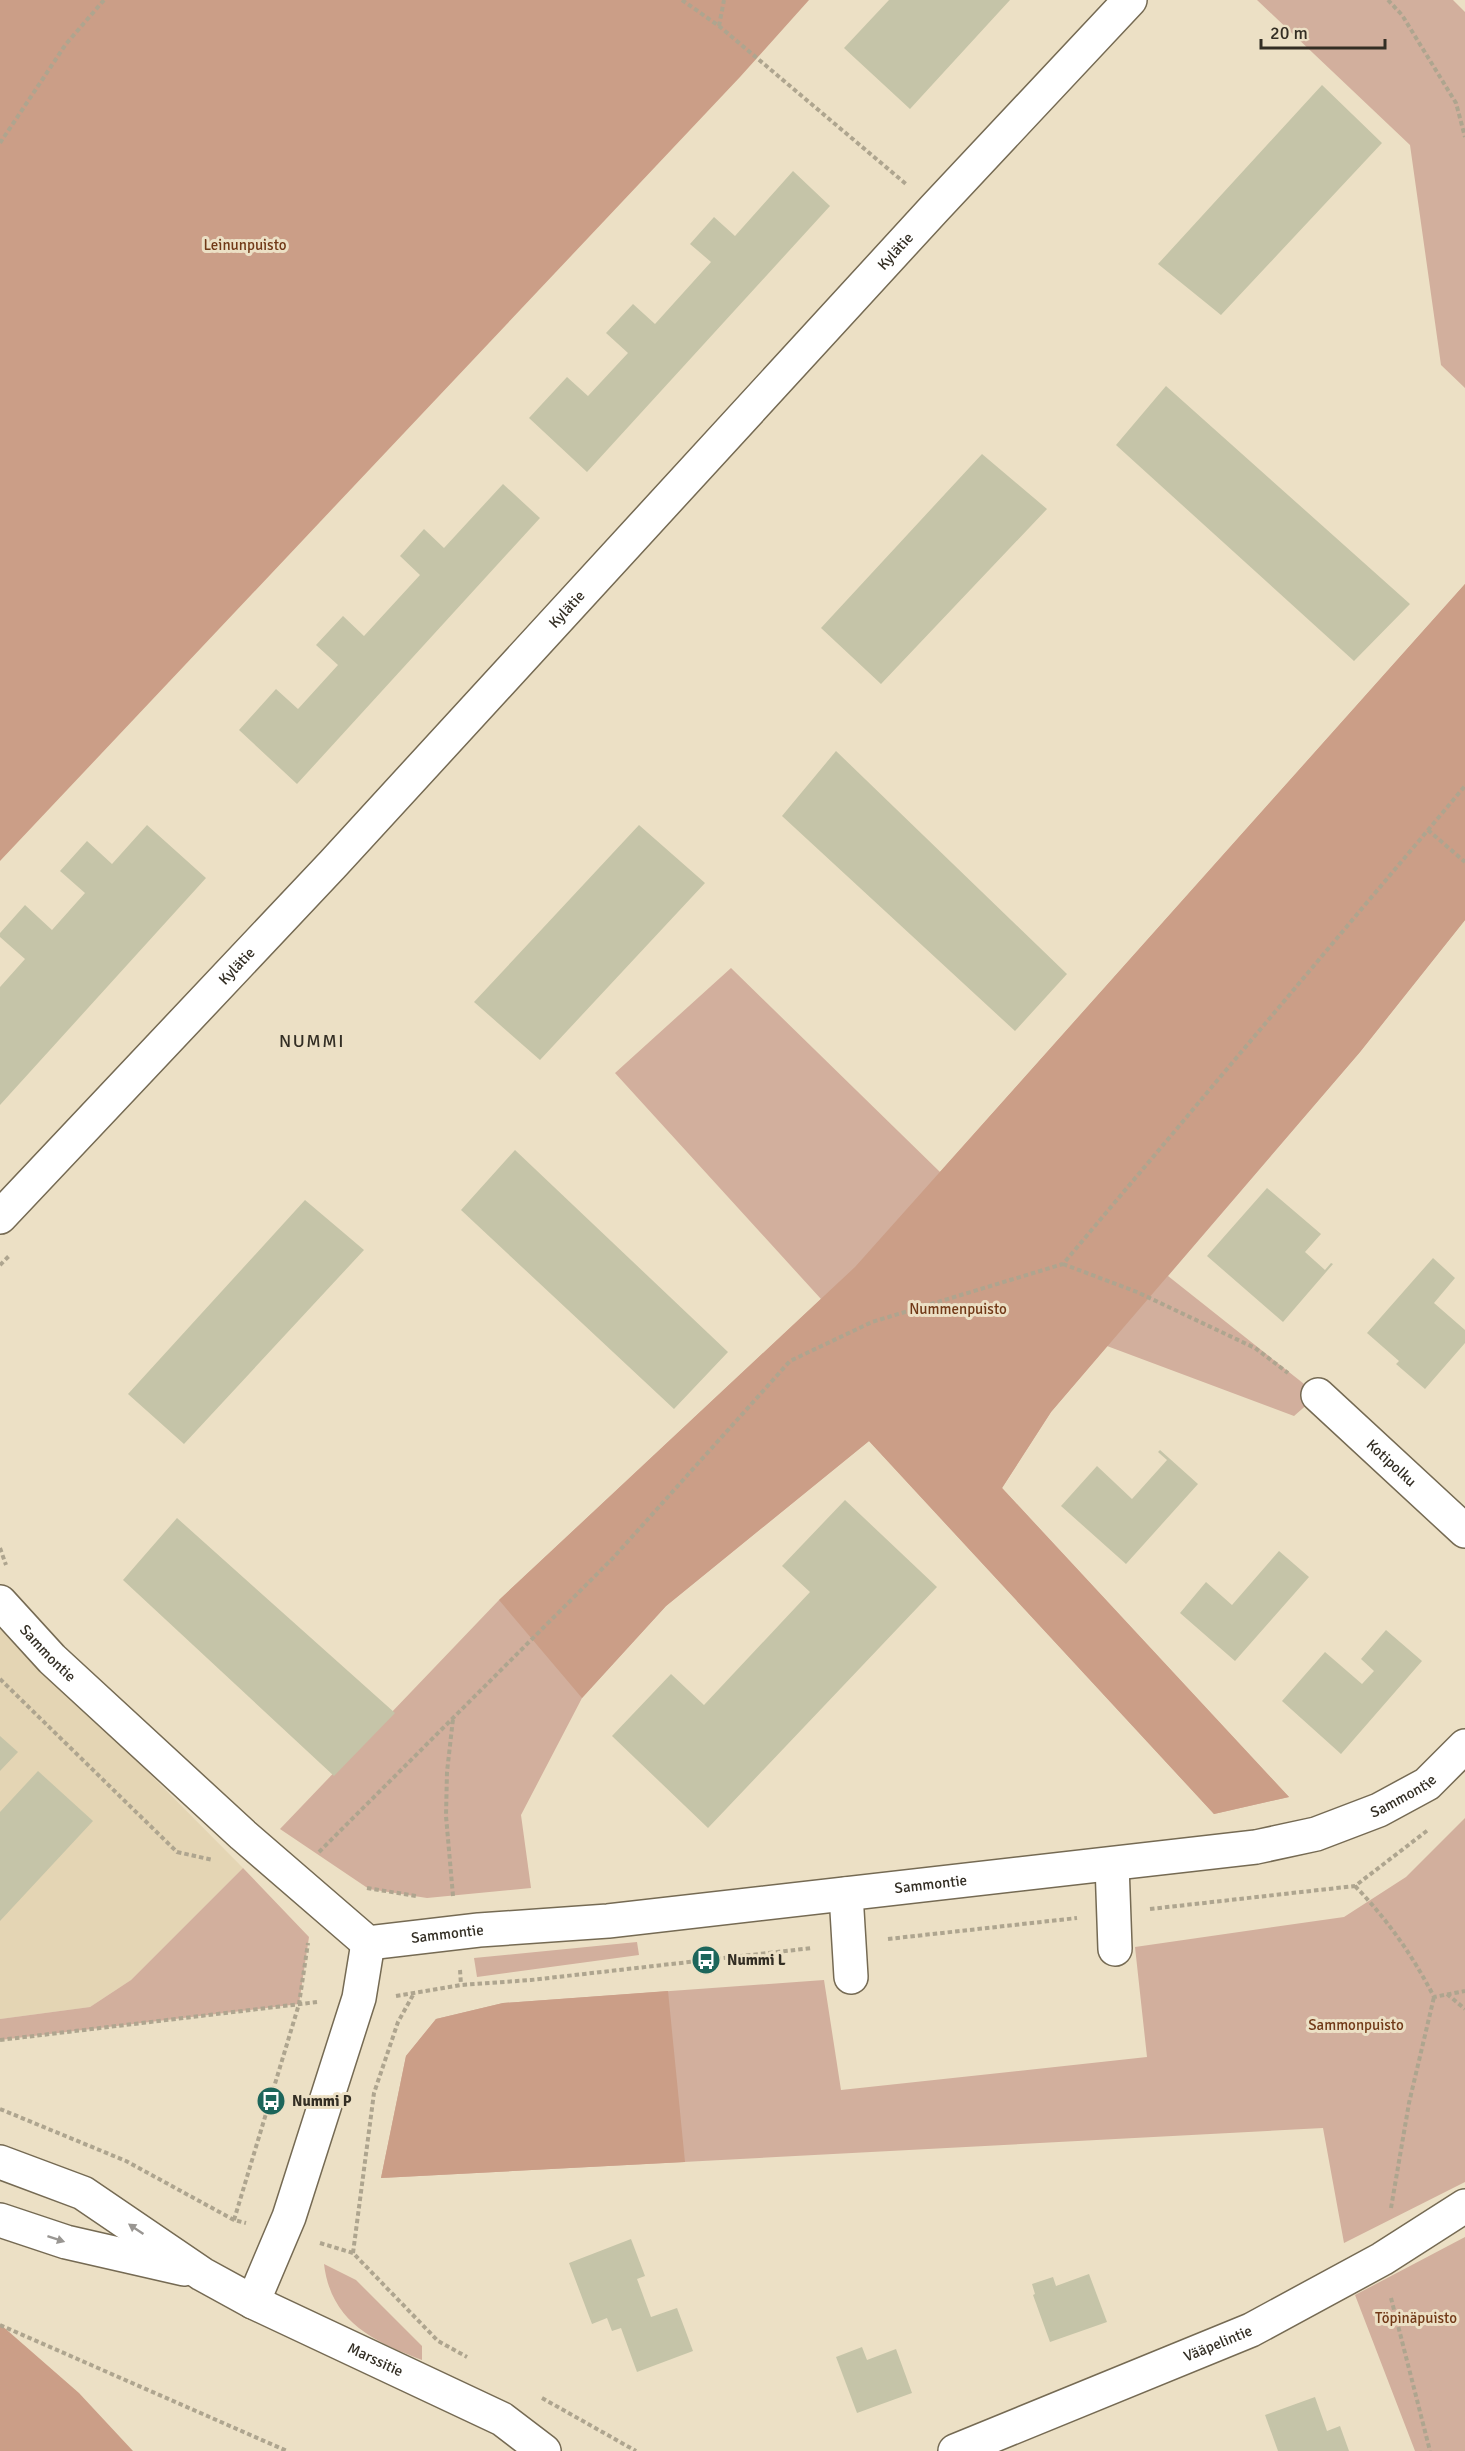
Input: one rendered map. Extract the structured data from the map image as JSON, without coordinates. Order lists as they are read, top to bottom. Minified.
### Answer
{"streets":{"street":["Kylätie","Kotipolku","Sammontie","Vääpelintie","Marssitie"]},"districts":["NUMMI"],"parks":["Leinunpuisto","Nummenpuisto","Sammonpuisto","Töpinäpuisto"],"places":{"bus stop":["Nummi L","Nummi P"]},"scale_bar":"20 m"}
